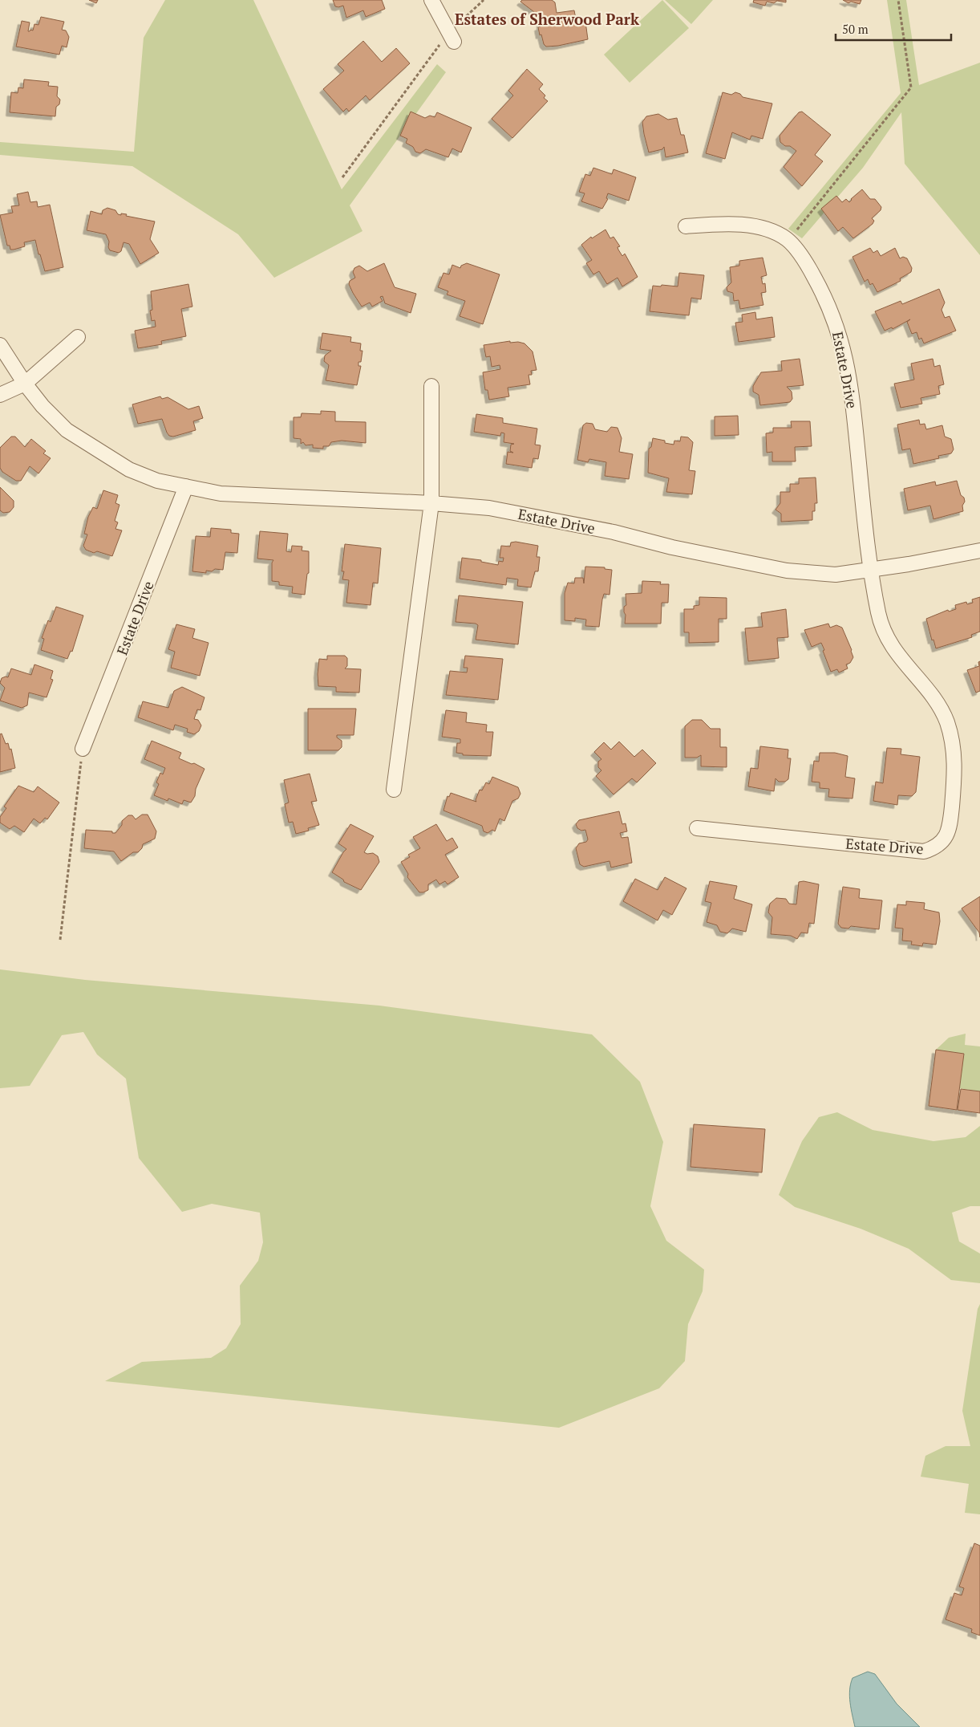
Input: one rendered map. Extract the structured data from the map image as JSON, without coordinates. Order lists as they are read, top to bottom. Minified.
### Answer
{"streets":{"street":["Estate Drive"]},"districts":["Estates of Sherwood Park"],"scale_bar":"50 m"}
